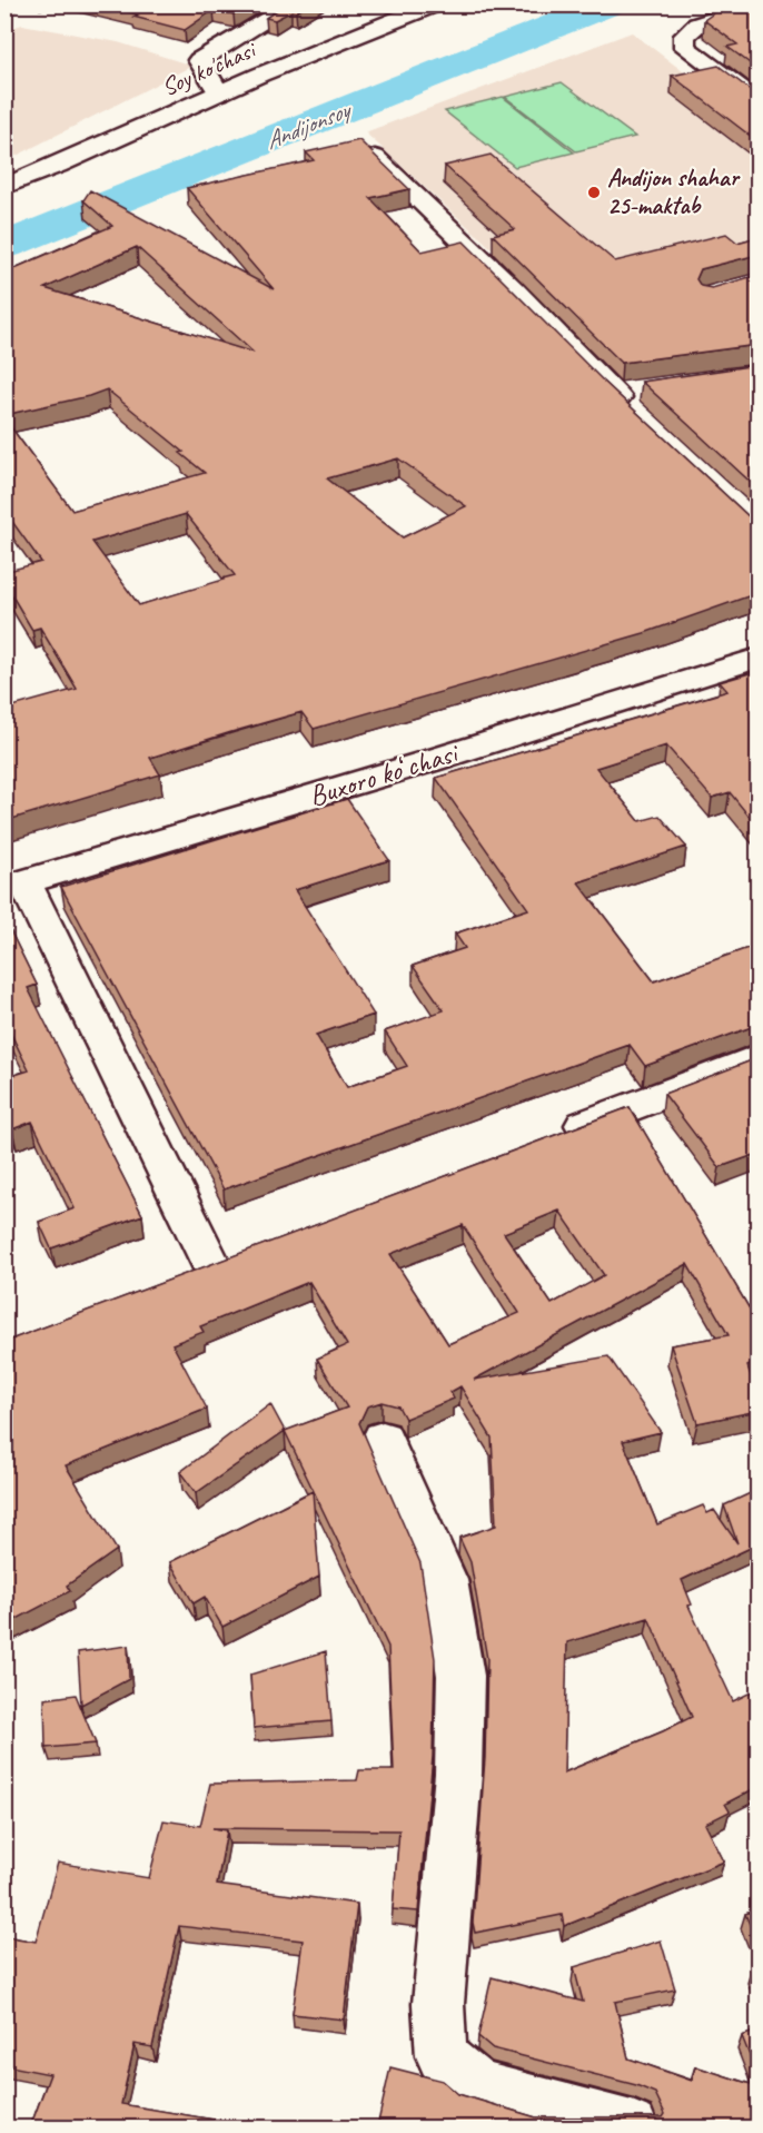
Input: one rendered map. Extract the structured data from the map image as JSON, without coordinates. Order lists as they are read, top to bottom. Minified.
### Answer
{"streets":{"street":["Soy ko'chasi","Buxoro koʻchasi"]},"water":["Andijonsoy"],"places":["Andijon shahar 25-maktab"]}
